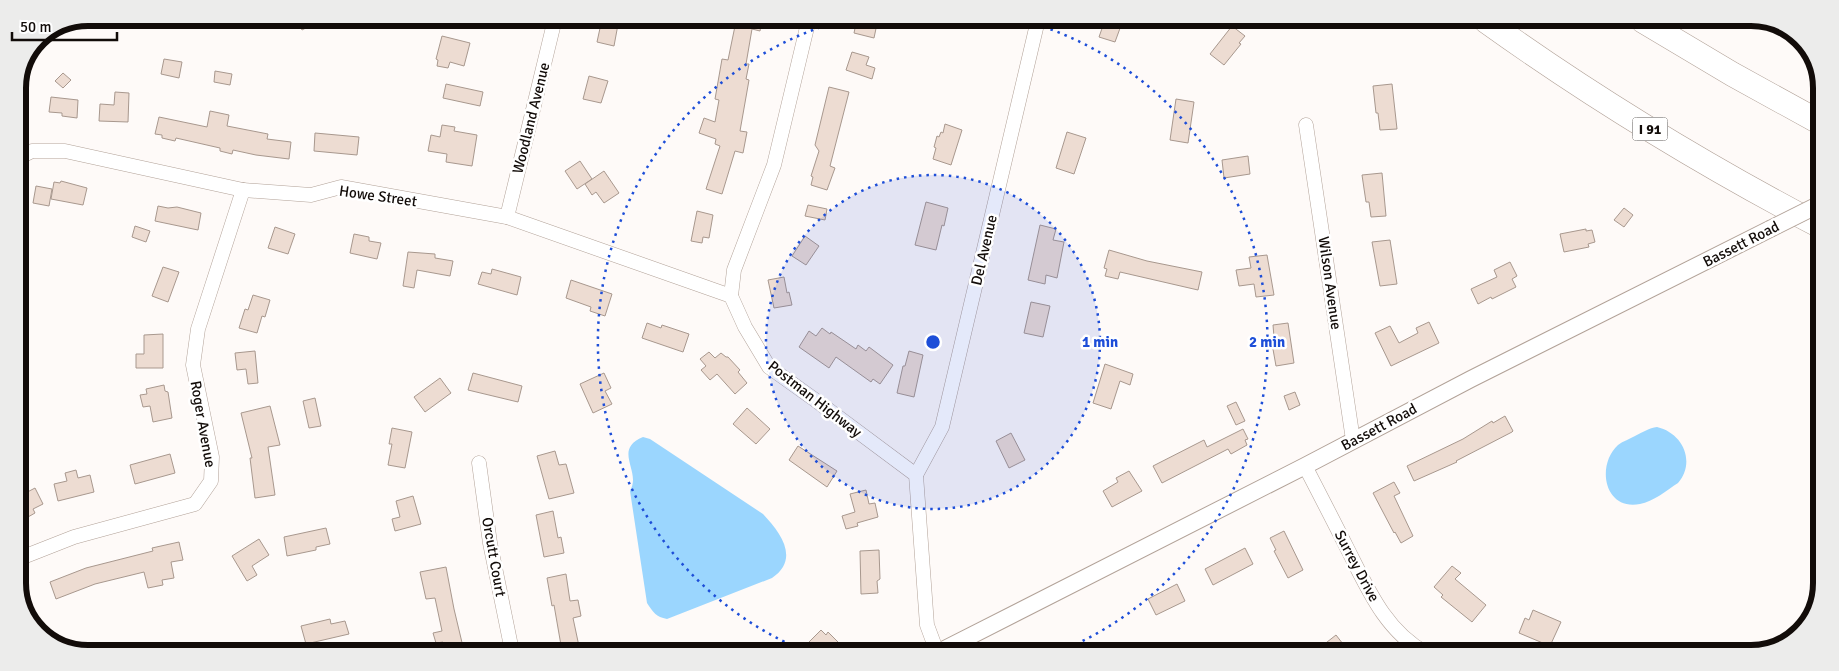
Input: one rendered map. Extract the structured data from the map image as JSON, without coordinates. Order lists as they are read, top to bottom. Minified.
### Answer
{"streets":{"highway":["I 91"],"street":["Woodland Avenue","Howe Street","Bassett Road","Del Avenue","Wilson Avenue","Postman Highway","Roger Avenue","Orcutt Court","Surrey Drive"]},"crossings":[["Woodland Avenue","Howe Street"],["Howe Street","Postman Highway"],["Howe Street","Roger Avenue"],["Bassett Road","Wilson Avenue"],["Bassett Road","Surrey Drive"],["Del Avenue","Postman Highway"]],"scale_bar":"50 m","rings":["1 min","2 min"]}
